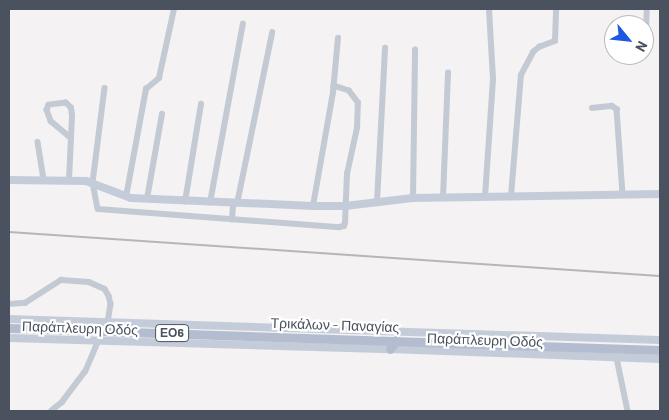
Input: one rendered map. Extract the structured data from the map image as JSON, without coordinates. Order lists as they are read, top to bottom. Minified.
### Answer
{"streets":{"main road":["Τρικάλων - Παναγίας","ΕΟ6"],"street":["Παράπλευρη Οδός"]},"crossings":[["Τρικάλων - Παναγίας","Παράπλευρη Οδός"]],"north":"bottom right"}
